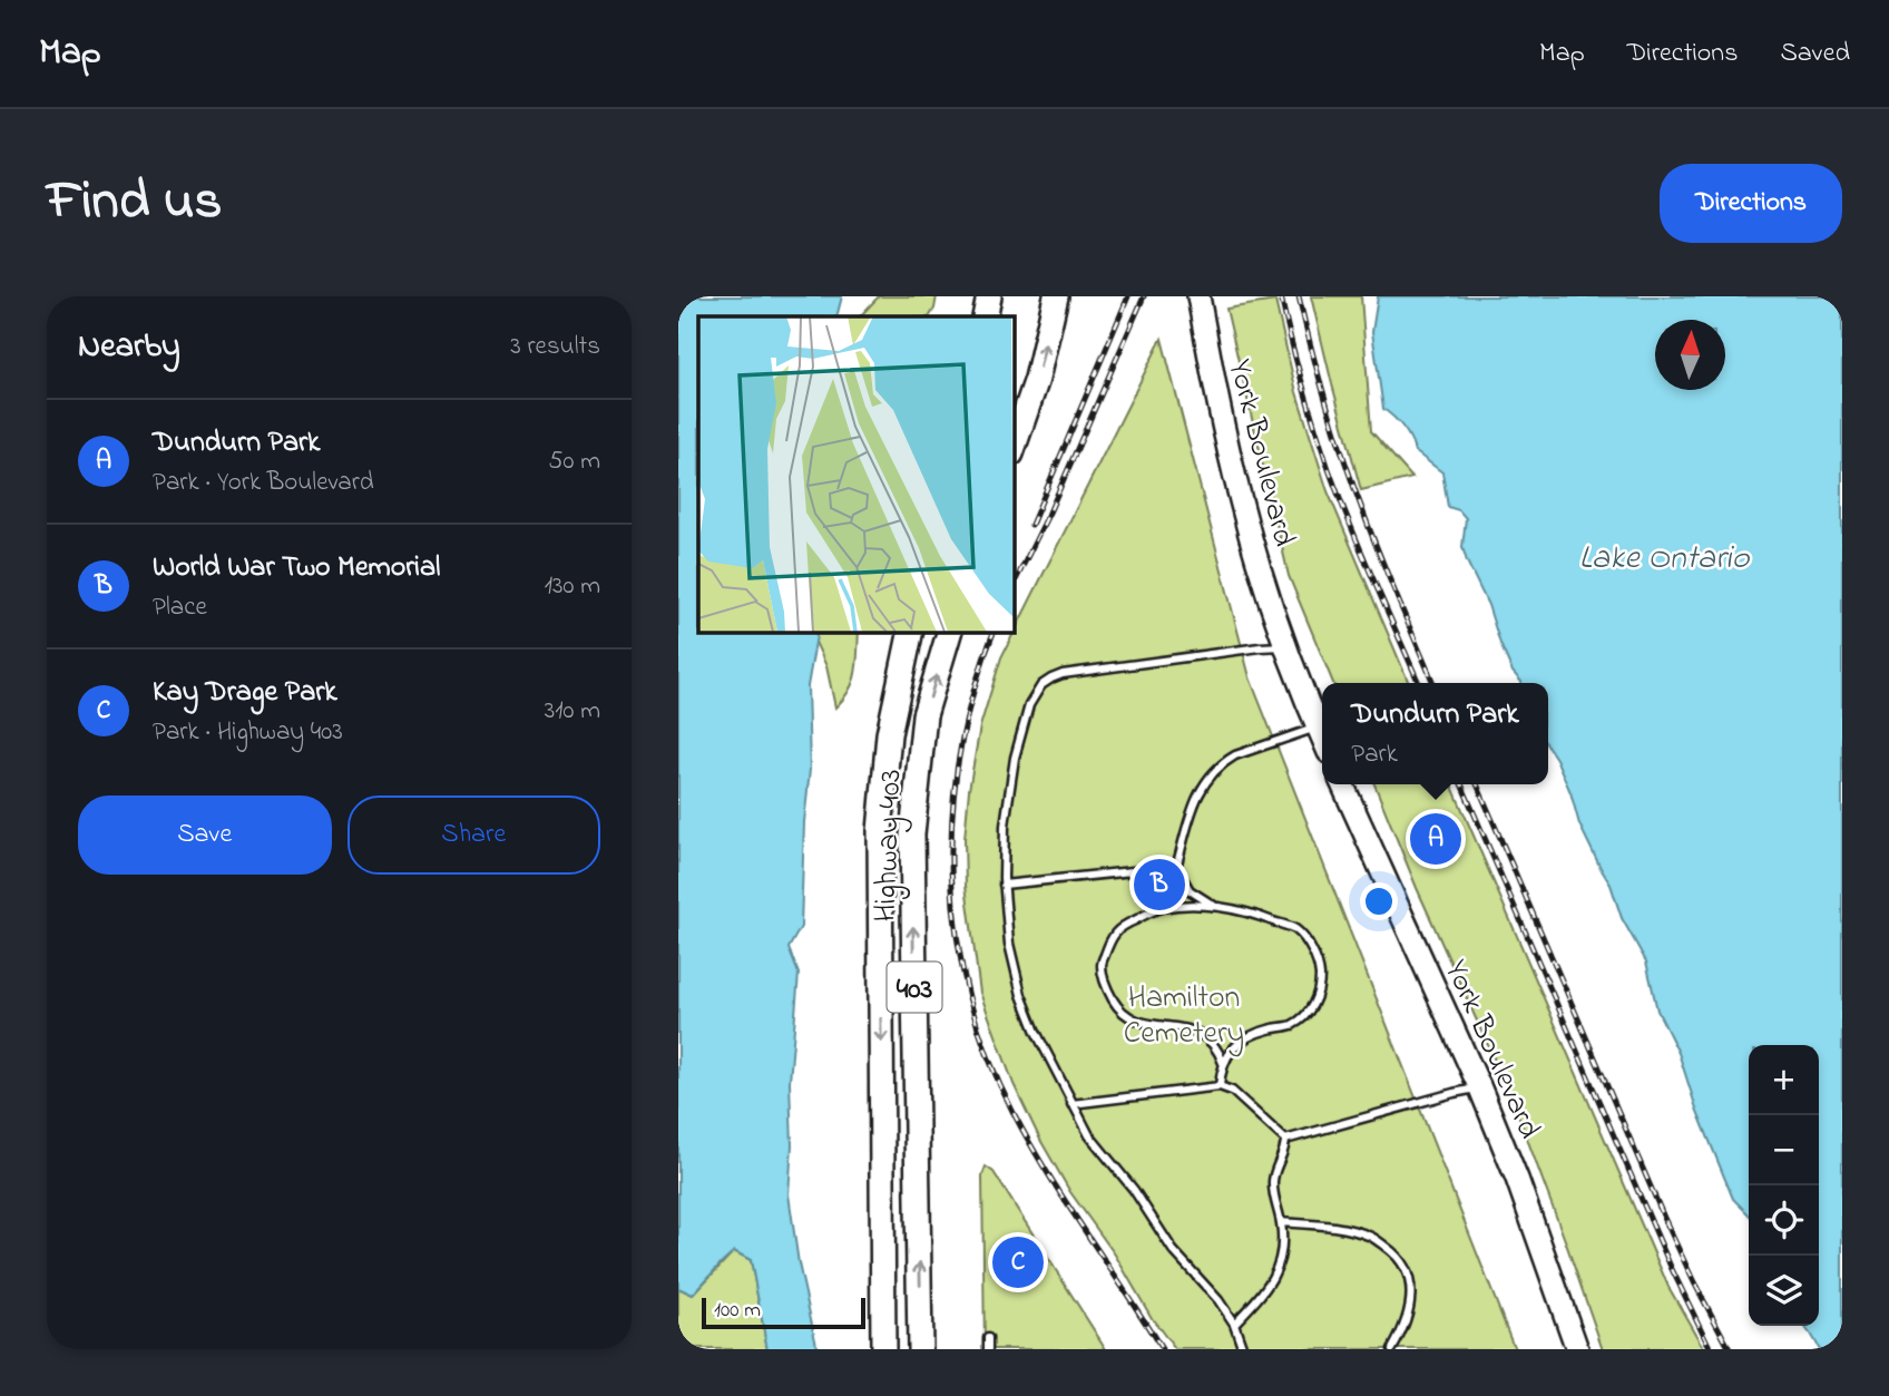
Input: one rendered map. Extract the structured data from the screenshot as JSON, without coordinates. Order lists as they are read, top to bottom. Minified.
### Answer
{"streets":{"highway":["Highway 403","403"],"main road":["York Boulevard"]},"water":["Lake Ontario"],"parks":["Hamilton Cemetery"],"scale_bar":"100 m","north":"top","page":{"header":"Map","nav":["Map","Directions","Saved"],"title":"Find us","buttons":["Directions",["Save","Share"]],"heading":["Nearby","3 results"],"list":[{"mark":"A","name":"Dundurn Park","note":"Park · York Boulevard","value":"50 m"},{"mark":"B","name":"World War Two Memorial","note":"Place","value":"130 m"},{"mark":"C","name":"Kay Drage Park","note":"Park · Highway 403","value":"310 m"}],"popup":["Dundurn Park","Park"],"pins":["A","B","C"],"map_buttons":["+","−"],"scale":"100 m"}}
